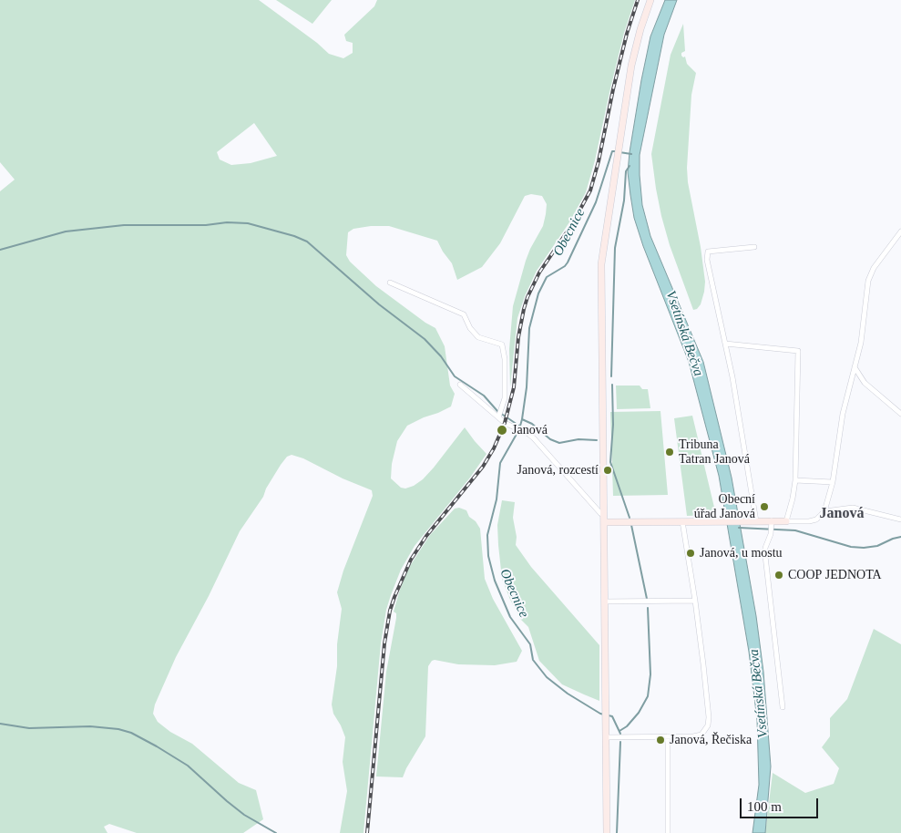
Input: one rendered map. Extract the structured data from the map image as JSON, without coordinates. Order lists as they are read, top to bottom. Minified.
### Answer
{"districts":["Janová"],"water":["Obecnice","Vsetínská Bečva"],"places":["Janová","Tribuna Tatran Janová","Janová, rozcestí","Obecní úřad Janová","Janová, u mostu","COOP JEDNOTA","Janová, Řečiska"],"scale_bar":"100 m"}
